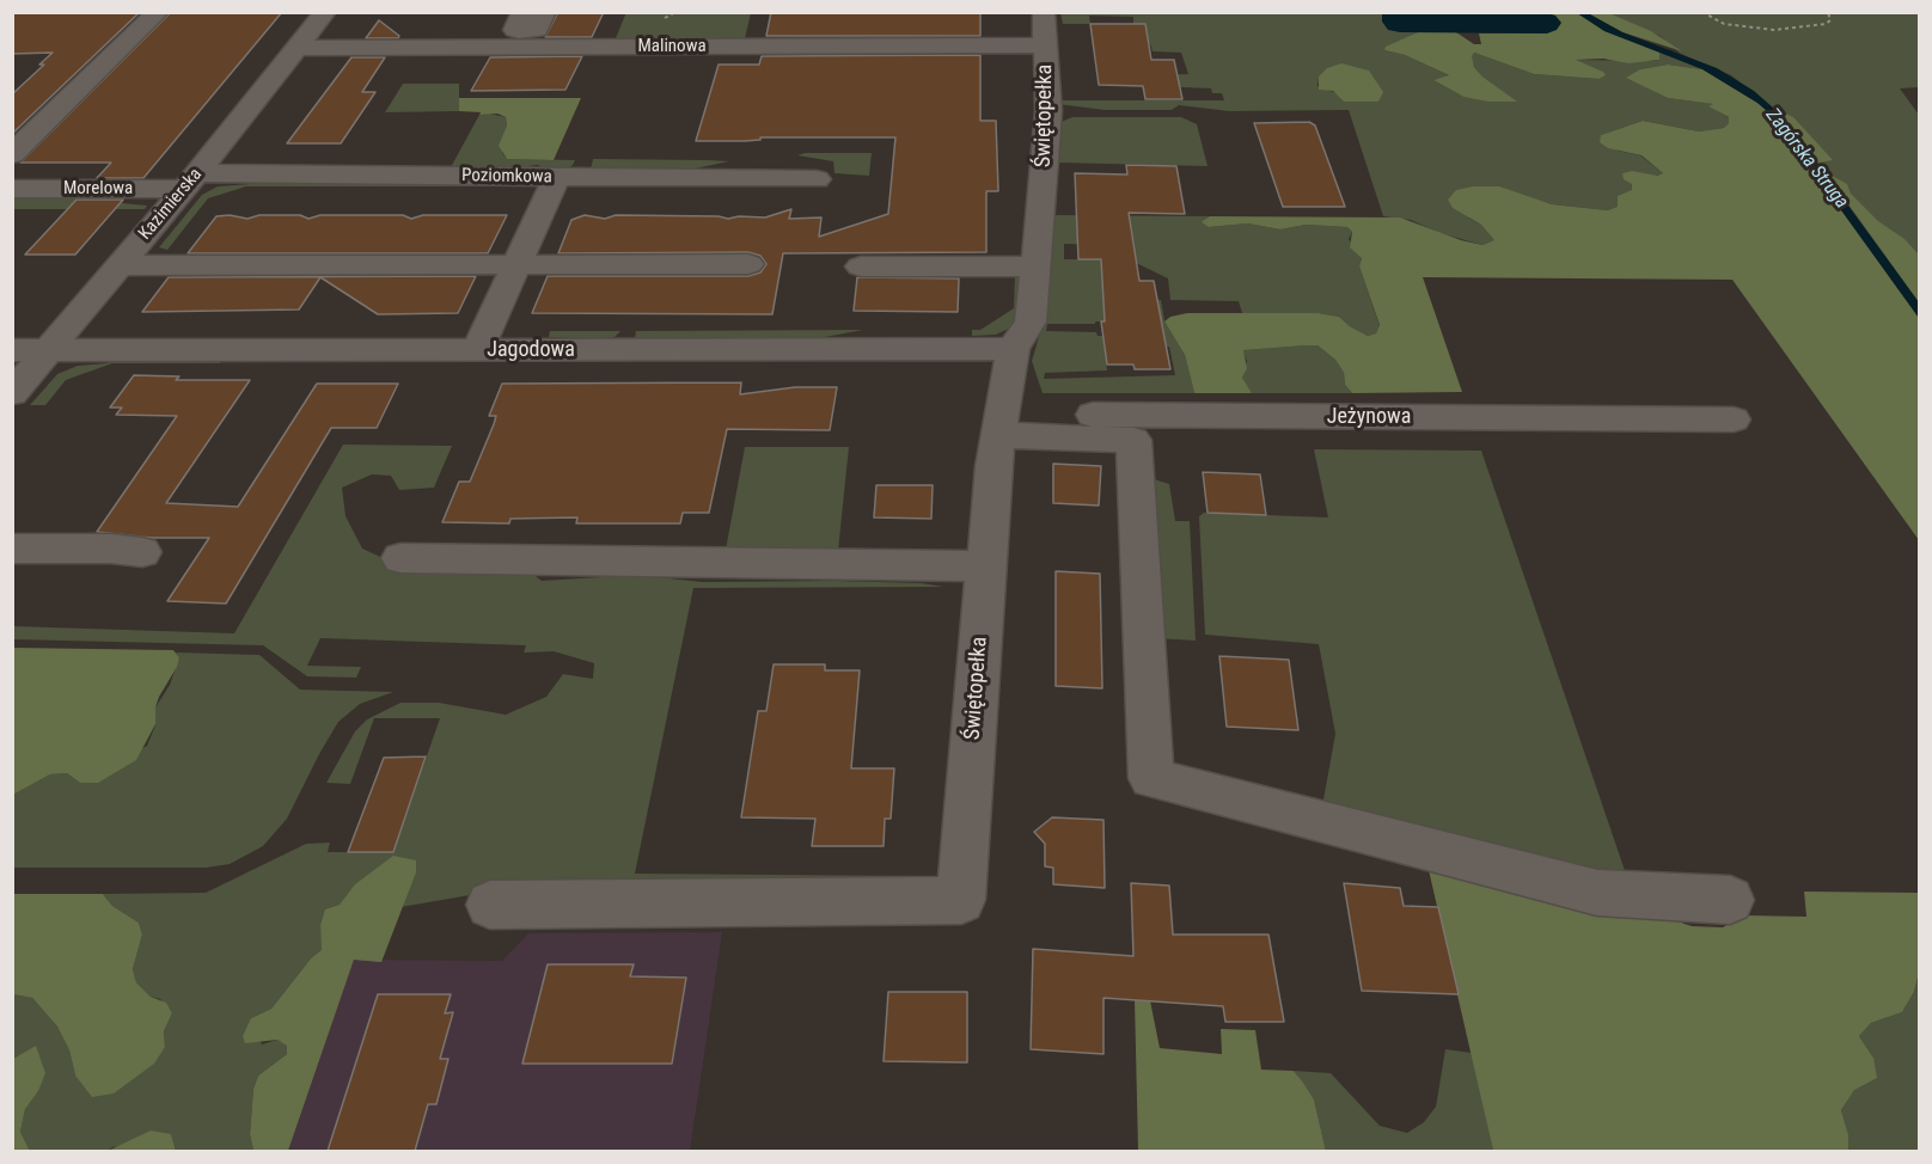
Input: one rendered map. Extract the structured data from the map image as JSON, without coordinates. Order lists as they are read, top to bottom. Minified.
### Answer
{"streets":{"street":["Malinowa","Świętopełka","Poziomkowa","Morelowa","Kazimierska","Jagodowa","Jeżynowa"]},"crossings":[["Malinowa","Świętopełka"],["Malinowa","Kazimierska"],["Świętopełka","Jagodowa"],["Świętopełka","Jeżynowa"],["Poziomkowa","Morelowa"],["Poziomkowa","Kazimierska"],["Morelowa","Kazimierska"],["Kazimierska","Jagodowa"]],"water":["Zagórska Struga"]}
